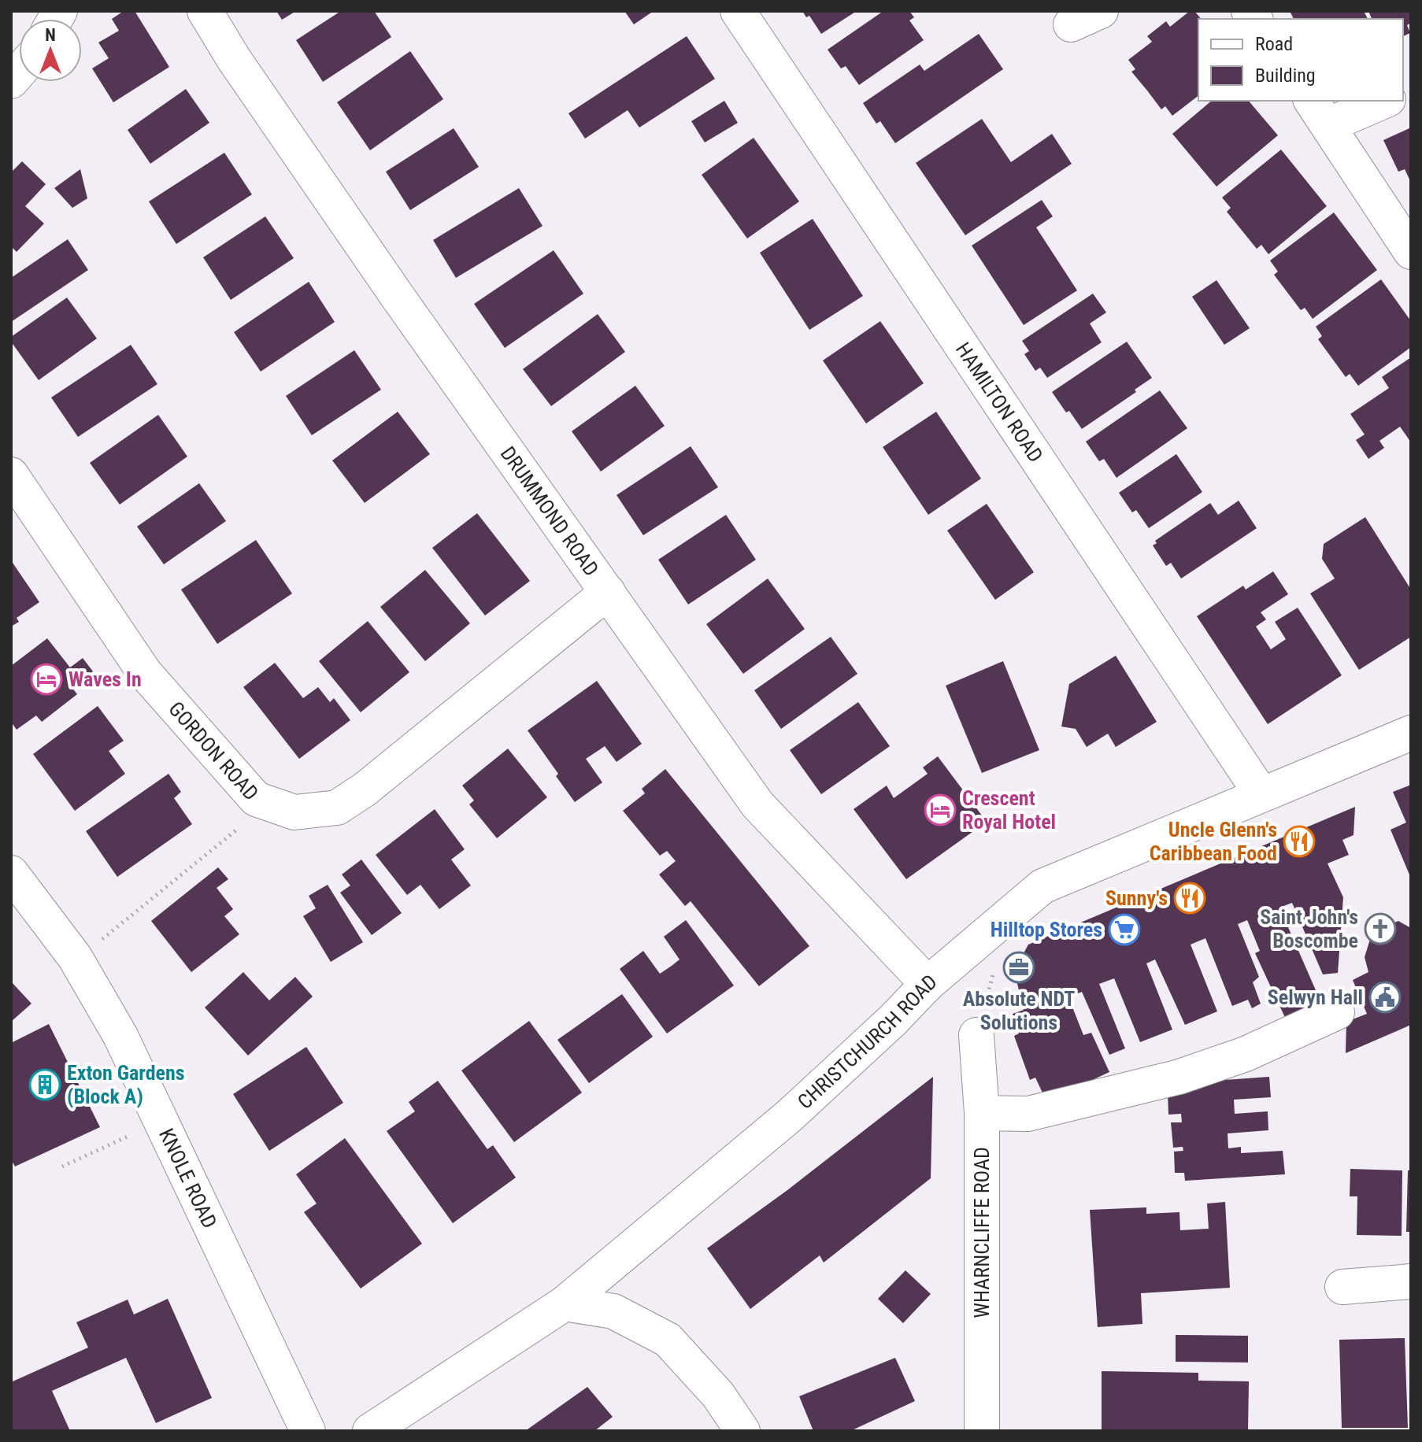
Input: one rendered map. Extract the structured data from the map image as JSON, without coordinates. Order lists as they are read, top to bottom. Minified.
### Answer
{"streets":{"street":["HAMILTON ROAD","DRUMMOND ROAD","GORDON ROAD","CHRISTCHURCH ROAD","KNOLE ROAD","WHARNCLIFFE ROAD"]},"crossings":[["HAMILTON ROAD","CHRISTCHURCH ROAD"],["DRUMMOND ROAD","GORDON ROAD"],["DRUMMOND ROAD","CHRISTCHURCH ROAD"]],"places":{"hotel":["Waves In","Crescent Royal Hotel"],"restaurant":["Uncle Glenn's Caribbean Food","Sunny's"],"church":["Saint John's Boscombe"],"supermarket":["Hilltop Stores"],"office":["Absolute NDT Solutions"],"public building":["Selwyn Hall"],"building":["Exton Gardens (Block A)"]},"legend":["Road","Building"],"north":"top"}
